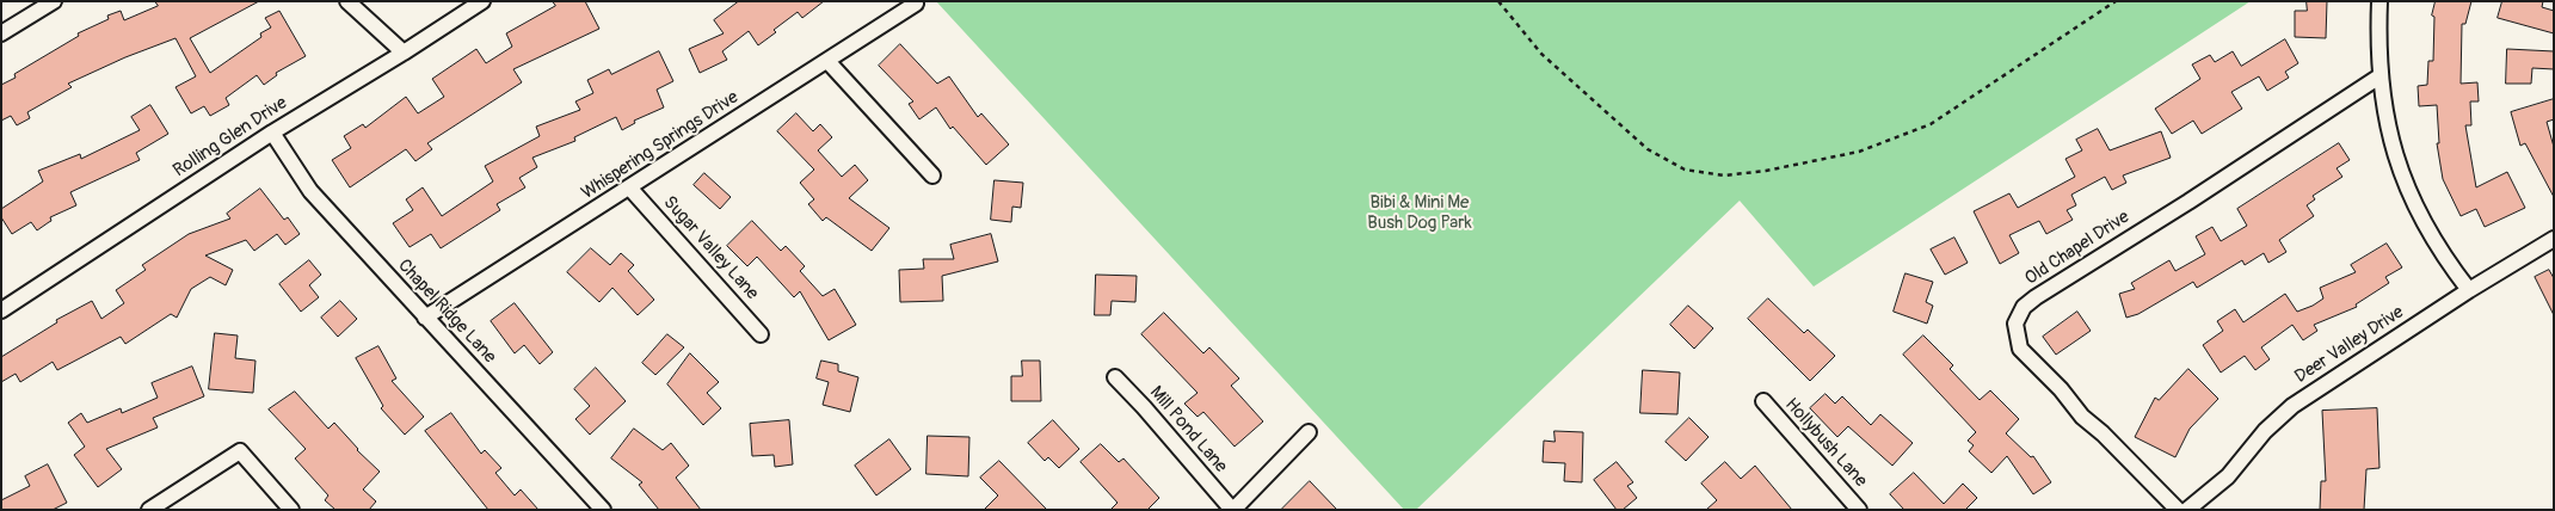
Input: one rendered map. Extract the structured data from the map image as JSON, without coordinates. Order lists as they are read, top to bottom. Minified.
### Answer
{"streets":{"street":["Rolling Glen Drive","Whispering Springs Drive","Sugar Valley Lane","Old Chapel Drive","Chapel Ridge Lane","Deer Valley Drive","Mill Pond Lane","Hollybush Lane"]},"crossings":[["Rolling Glen Drive","Chapel Ridge Lane"],["Whispering Springs Drive","Sugar Valley Lane"],["Whispering Springs Drive","Chapel Ridge Lane"]],"parks":["Bibi & Mini Me Bush Dog Park"]}
